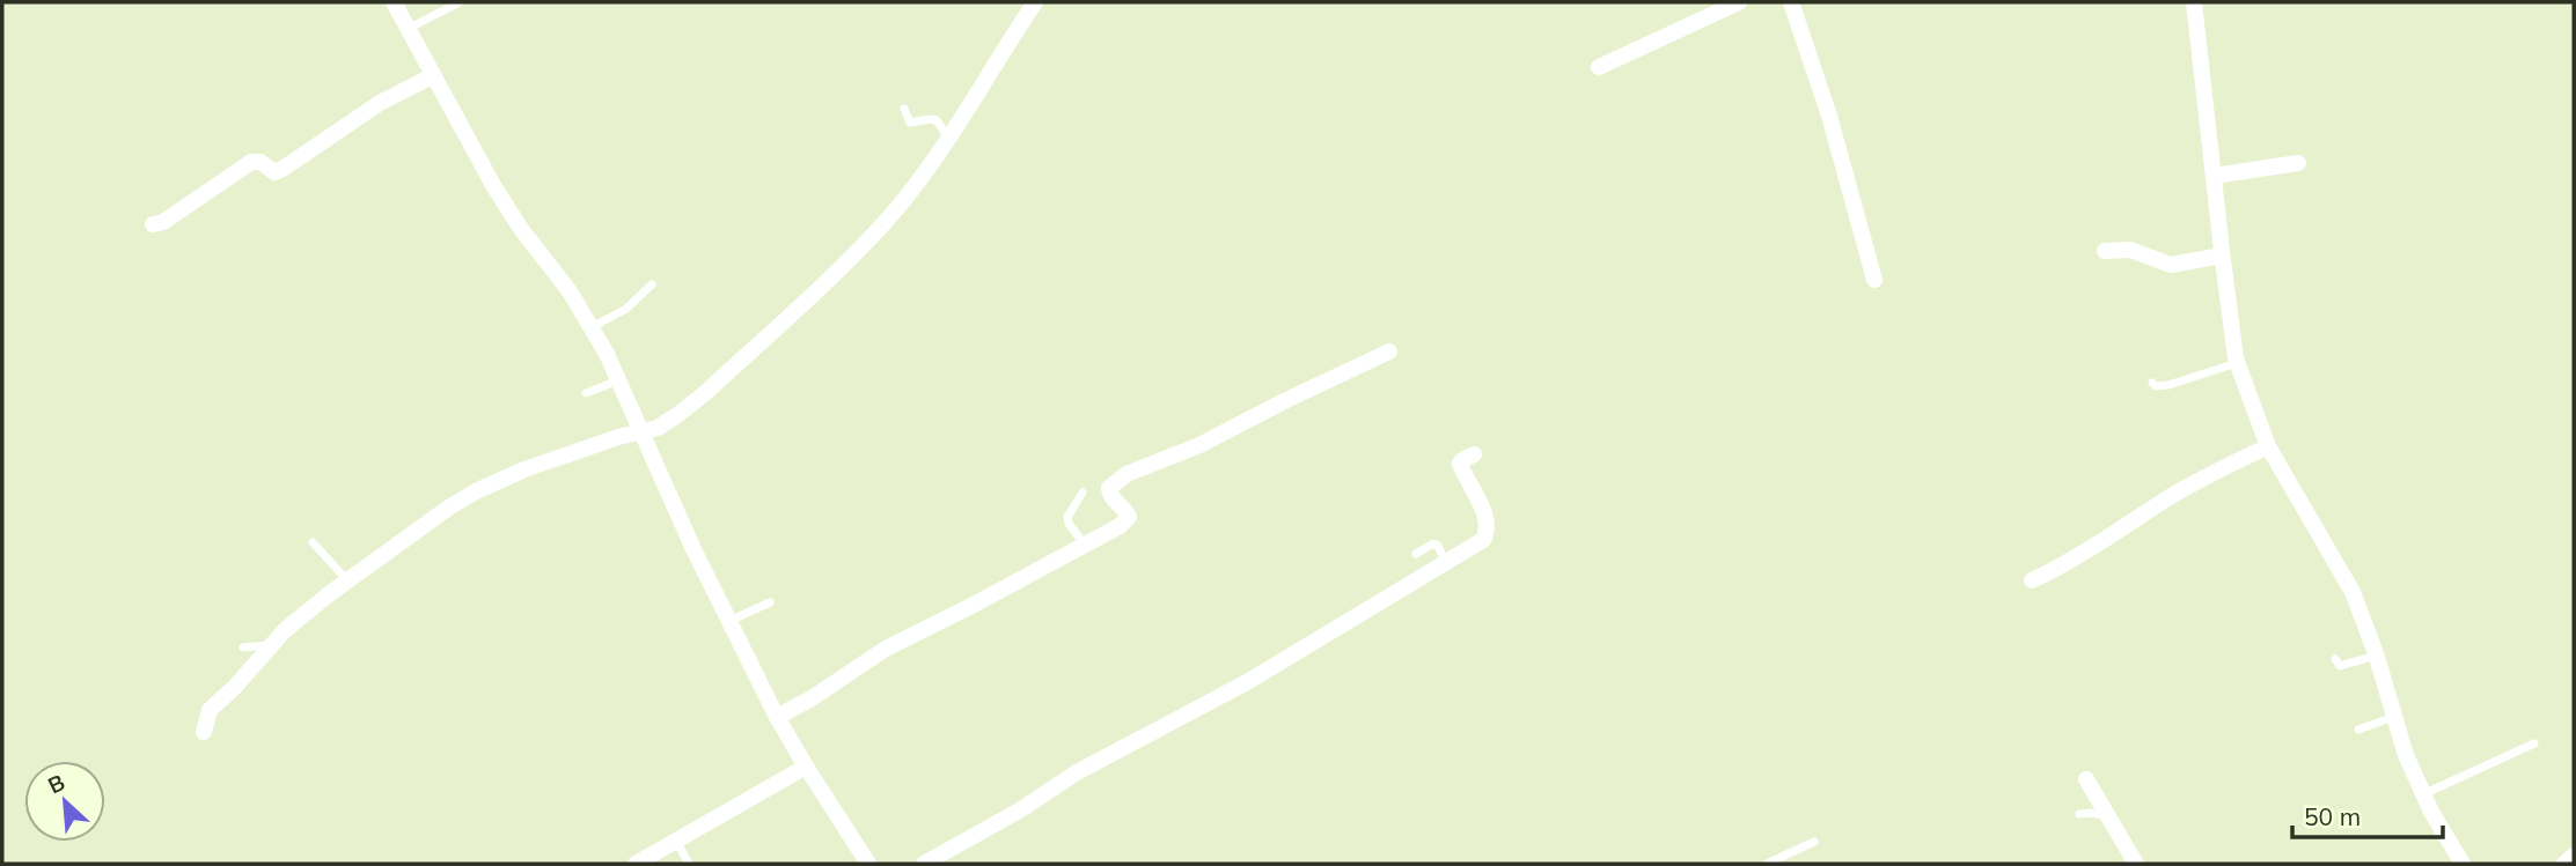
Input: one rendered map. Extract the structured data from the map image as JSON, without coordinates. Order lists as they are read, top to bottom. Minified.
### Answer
{"scale_bar":"50 m","north":"top left"}
